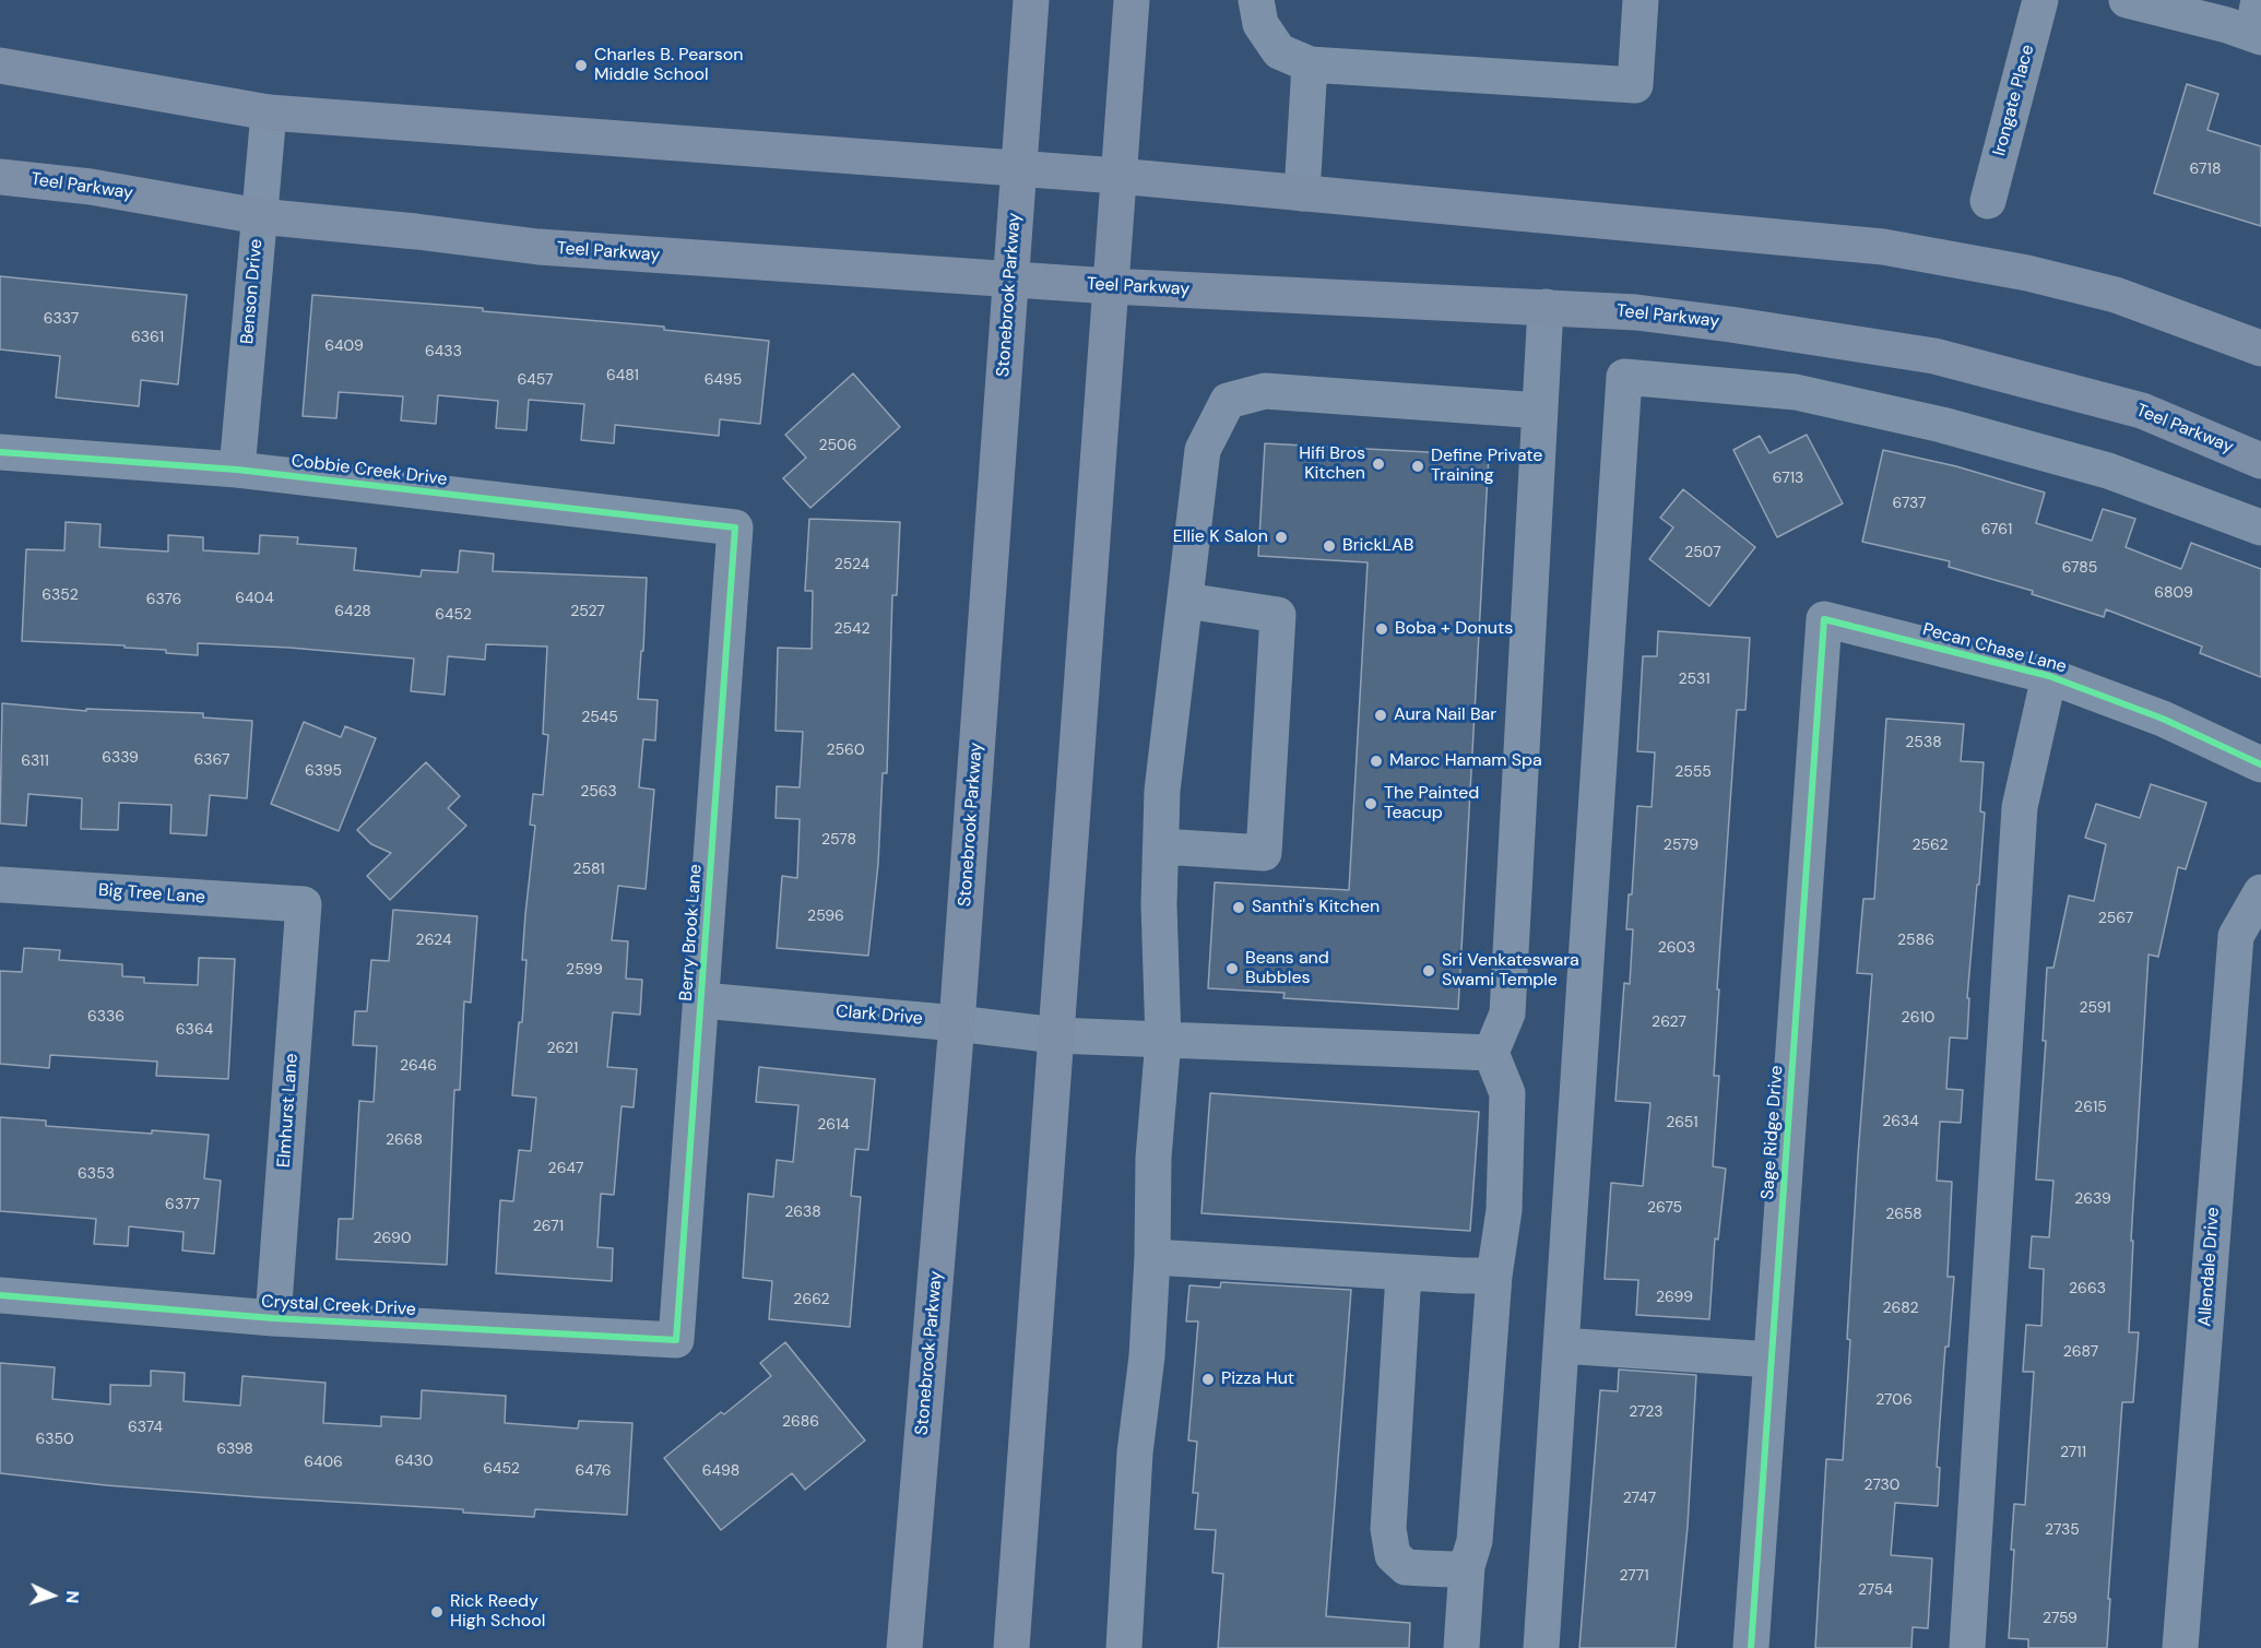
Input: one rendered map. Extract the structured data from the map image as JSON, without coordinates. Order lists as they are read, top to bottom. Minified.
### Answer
{"streets":{"main road":["Teel Parkway","Stonebrook Parkway"],"street":["Irongate Place","Benson Drive","Cobbie Creek Drive","Pecan Chase Lane","Big Tree Lane","Berry Brook Lane","Clark Drive","Elmhurst Lane","Sage Ridge Drive","Allendale Drive","Crystal Creek Drive"]},"crossings":[["Teel Parkway","Benson Drive"],["Teel Parkway","Stonebrook Parkway"],["Benson Drive","Cobbie Creek Drive"],["Stonebrook Parkway","Clark Drive"],["Cobbie Creek Drive","Berry Brook Lane"],["Pecan Chase Lane","Sage Ridge Drive"],["Big Tree Lane","Elmhurst Lane"],["Berry Brook Lane","Clark Drive"],["Berry Brook Lane","Crystal Creek Drive"],["Elmhurst Lane","Crystal Creek Drive"]],"places":["Charles B. Pearson Middle School","Hifi Bros Kitchen","Define Private Training","Ellie K Salon","BrickLAB","Boba + Donuts","Aura Nail Bar","Maroc Hamam Spa","The Painted Teacup","Santhi's Kitchen","Beans and Bubbles","Sri Venkateswara Swami Temple","Pizza Hut","Rick Reedy High School"],"house_numbers":["6718","6337","6361","6409","6433","6481","6457","6495","2506","6713","6737","6761","2507","2524","6785","6809","6352","6404","6376","6428","2527","6452","2542","2531","2545","2538","2560","6339","6367","6311","6395","2555","2563","2578","2579","2562","2581","2596","2567","2624","2586","2603","2599","2591","6336","2610","2627","6364","2621","2646","2615","2634","2651","2614","2668","2647","6353","2639","6377","2675","2638","2658","2671","2690","2663","2699","2662","2682","2687","2706","2723","2686","6374","6350","6398","2711","6430","6406","6452","6476","6498","2730","2747","2735","2771","2754","2759"],"north":"right"}
